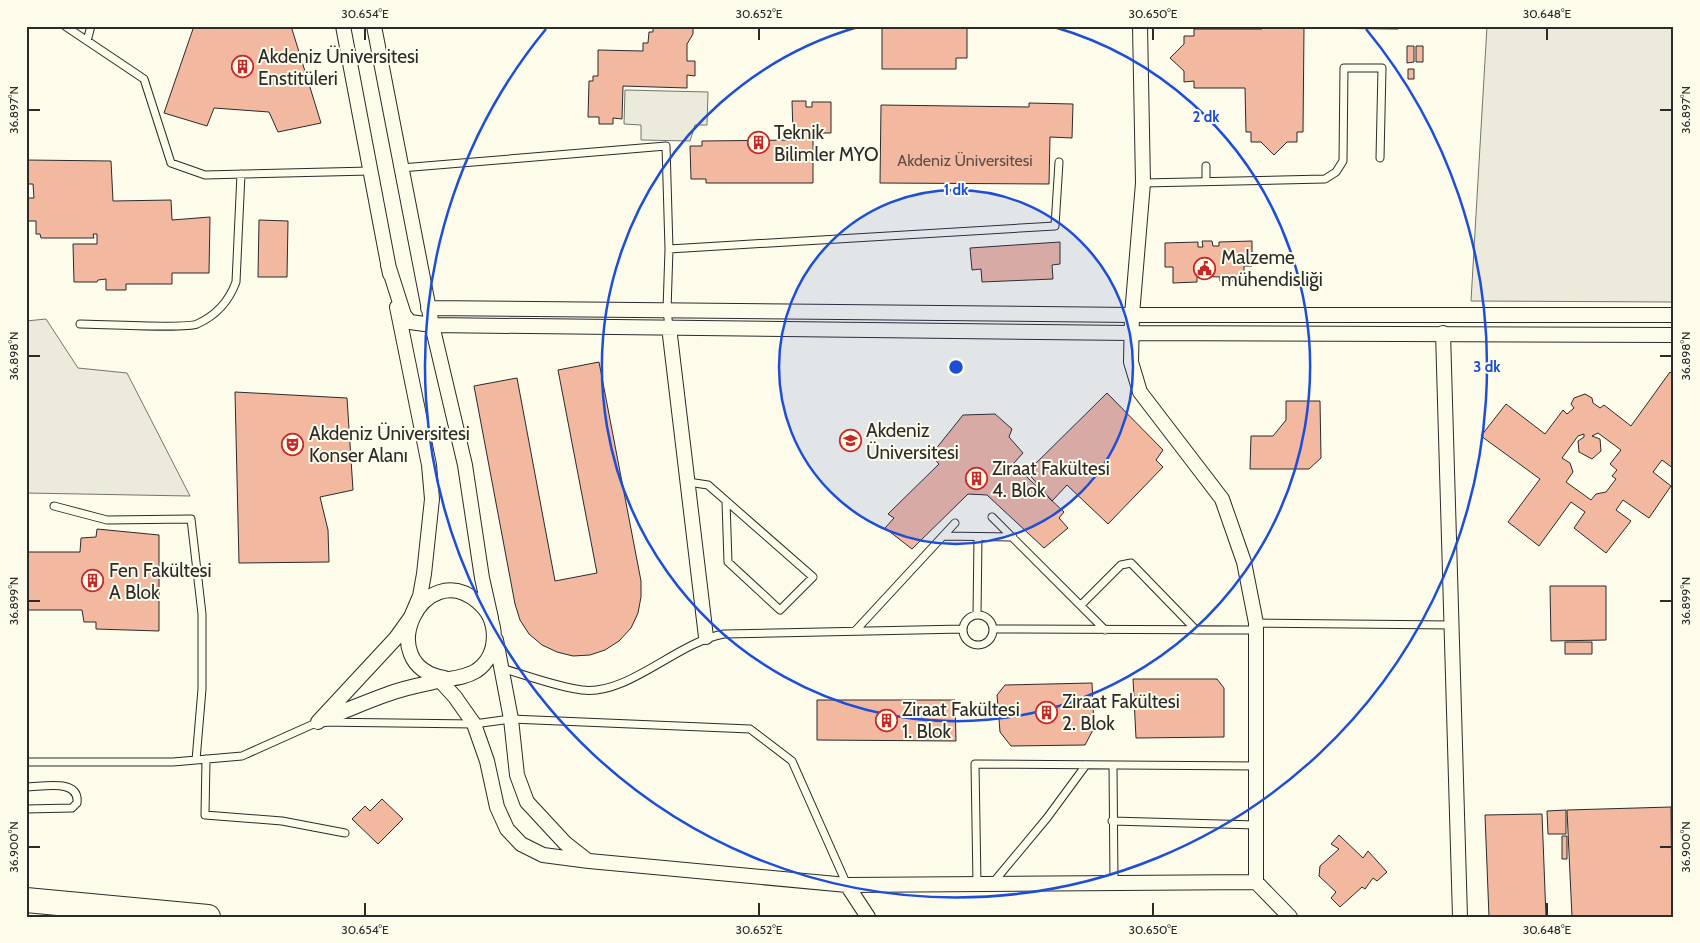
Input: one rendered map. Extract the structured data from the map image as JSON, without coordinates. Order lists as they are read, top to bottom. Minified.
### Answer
{"places":{"building":["Akdeniz Üniversitesi Enstitüleri","Teknik Bilimler MYO","Ziraat Fakültesi 4. Blok","Fen Fakültesi A Blok","Ziraat Fakültesi 2. Blok","Ziraat Fakültesi 1. Blok"],"public building":["Malzeme mühendisliği"],"school or university":["Akdeniz Üniversitesi"],"theatre":["Akdeniz Üniversitesi Konser Alanı"]},"house_numbers":["Akdeniz Üniversitesi"],"coordinates":["30.654°E","30.652°E","30.650°E","30.648°E","36.897°N","36.898°N","36.899°N","36.900°N"],"rings":["2 dk","1 dk","3 dk"]}
